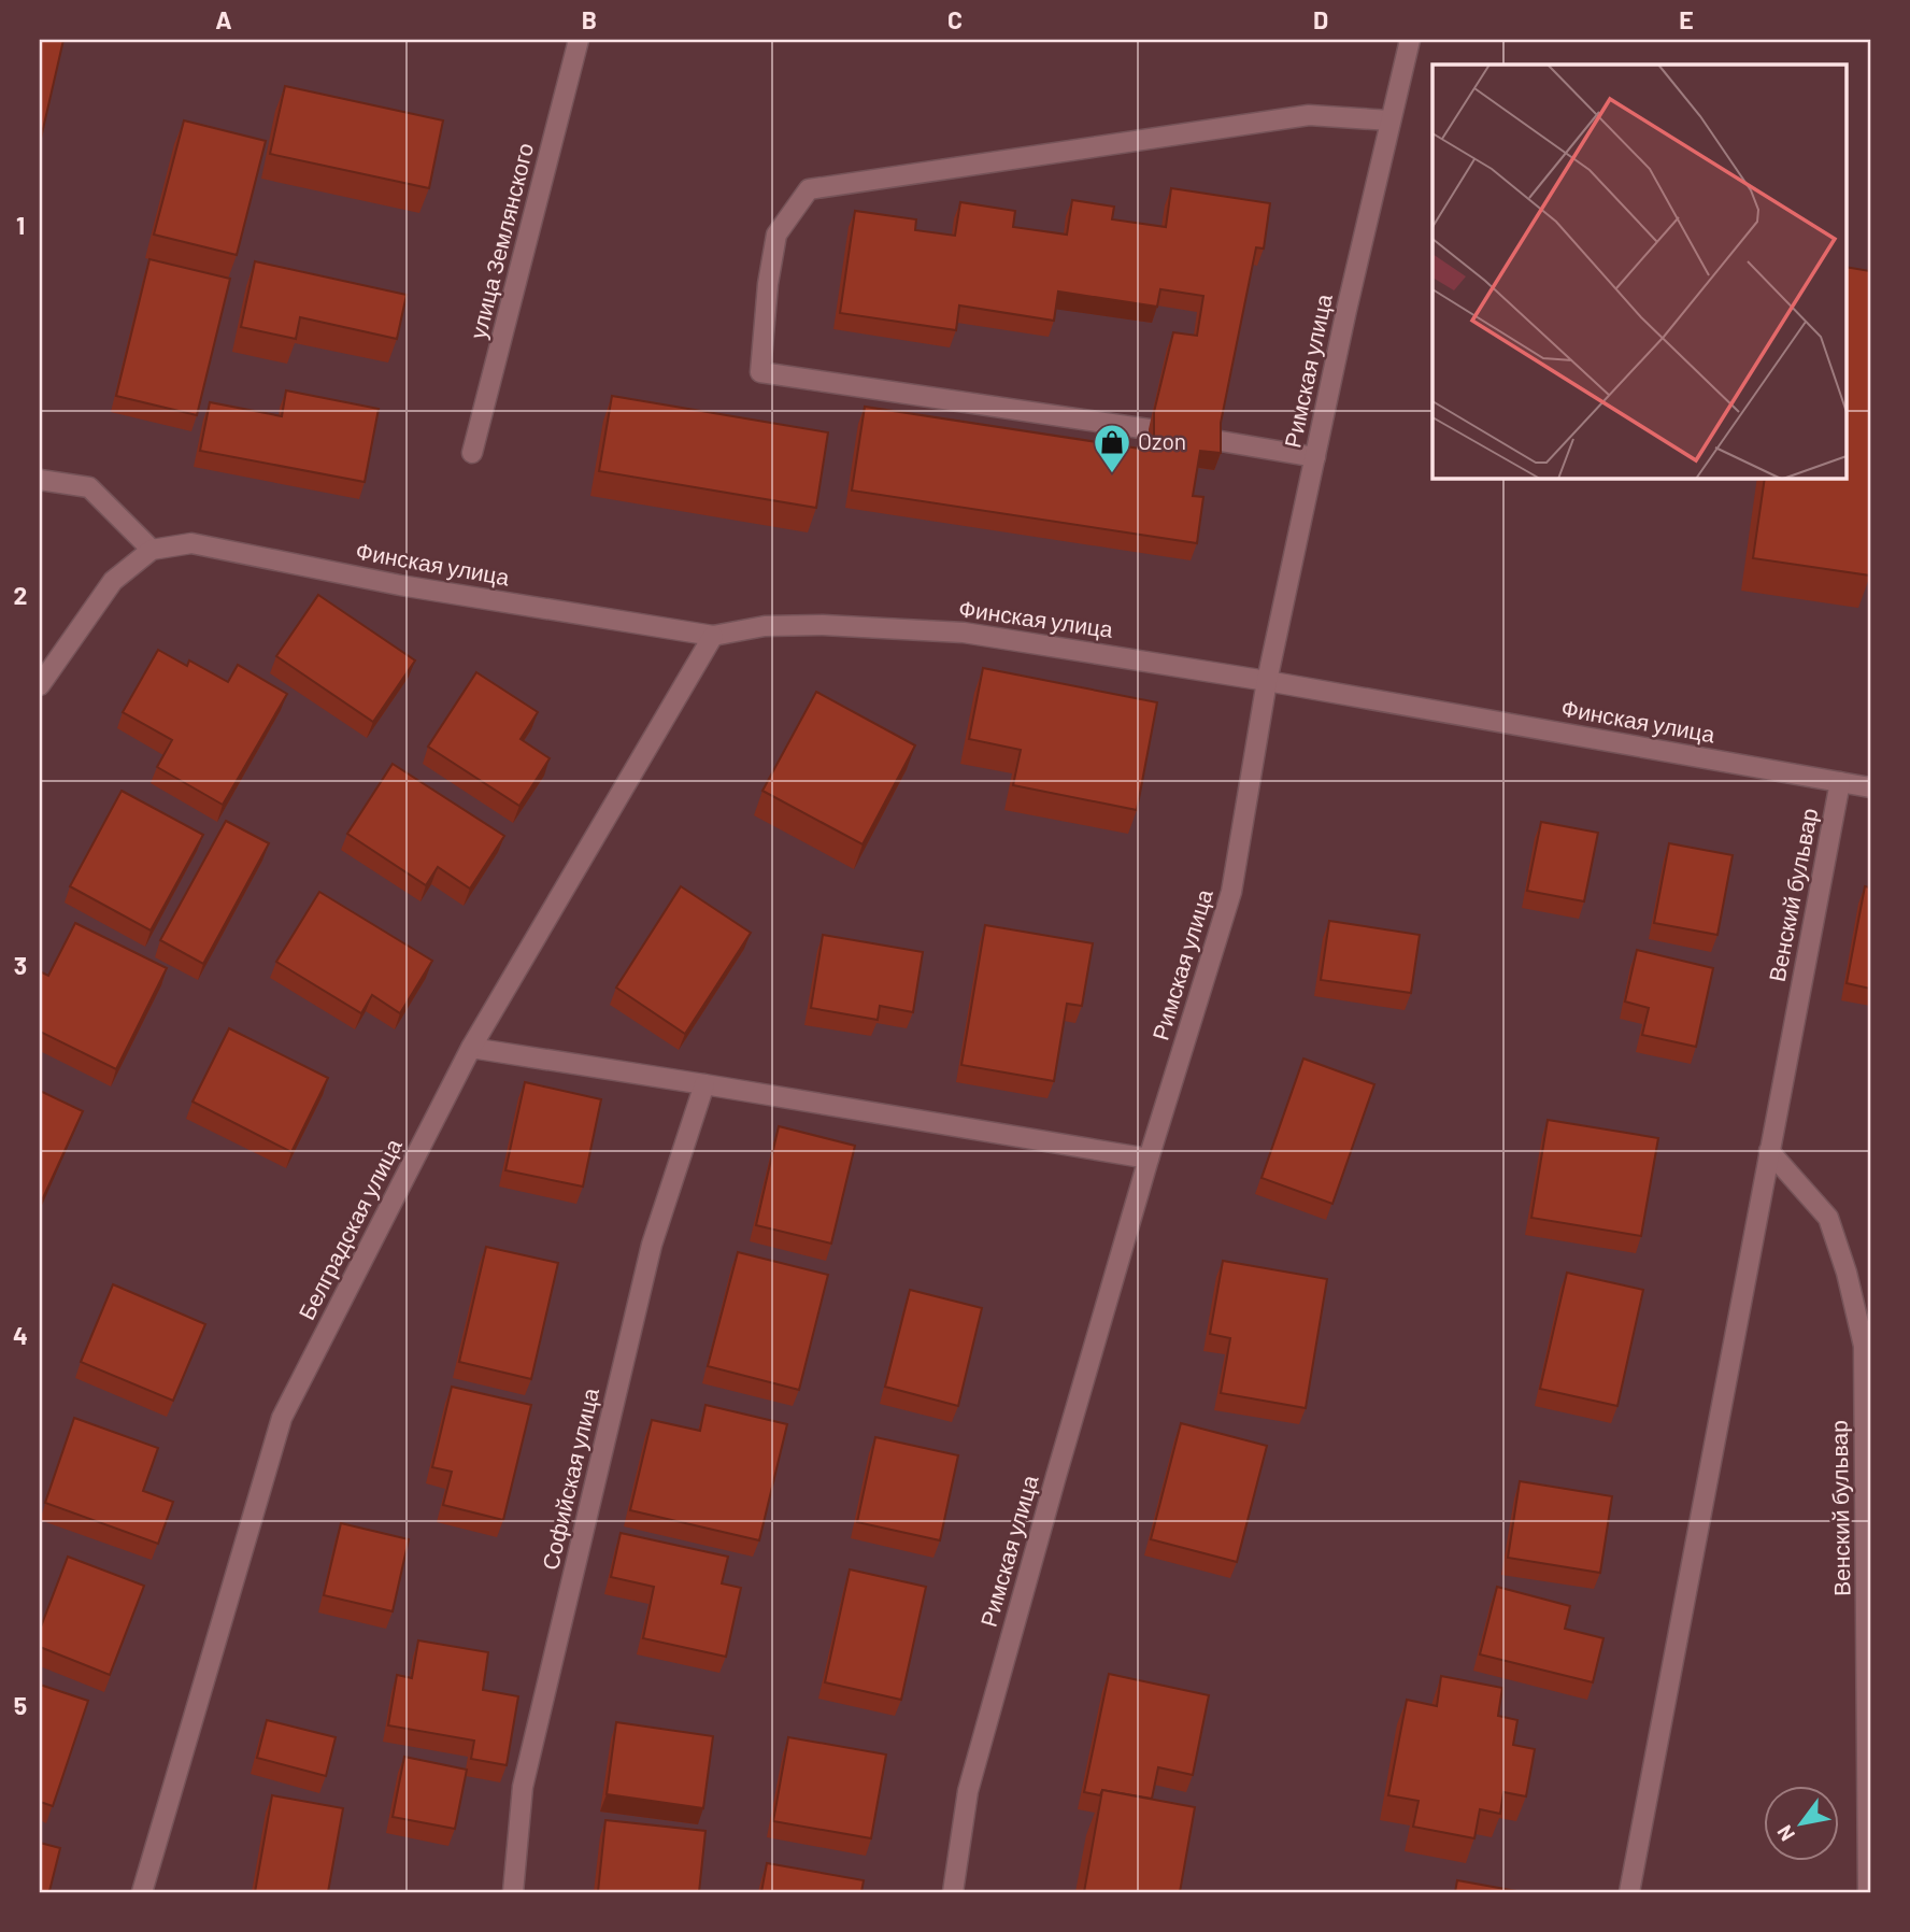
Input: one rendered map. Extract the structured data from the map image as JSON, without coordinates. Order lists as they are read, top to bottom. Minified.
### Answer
{"streets":{"street":["улица Землянского","Римская улица","Финская улица","Венский бульвар","Белградская улица","Софийская улица"]},"crossings":[["Римская улица","Финская улица"],["Финская улица","Венский бульвар"],["Финская улица","Белградская улица"]],"places":{"shop":["Ozon"]},"north":"bottom left","grid":{"columns":["A","B","C","D","E"],"rows":["1","2","3","4","5"]}}
